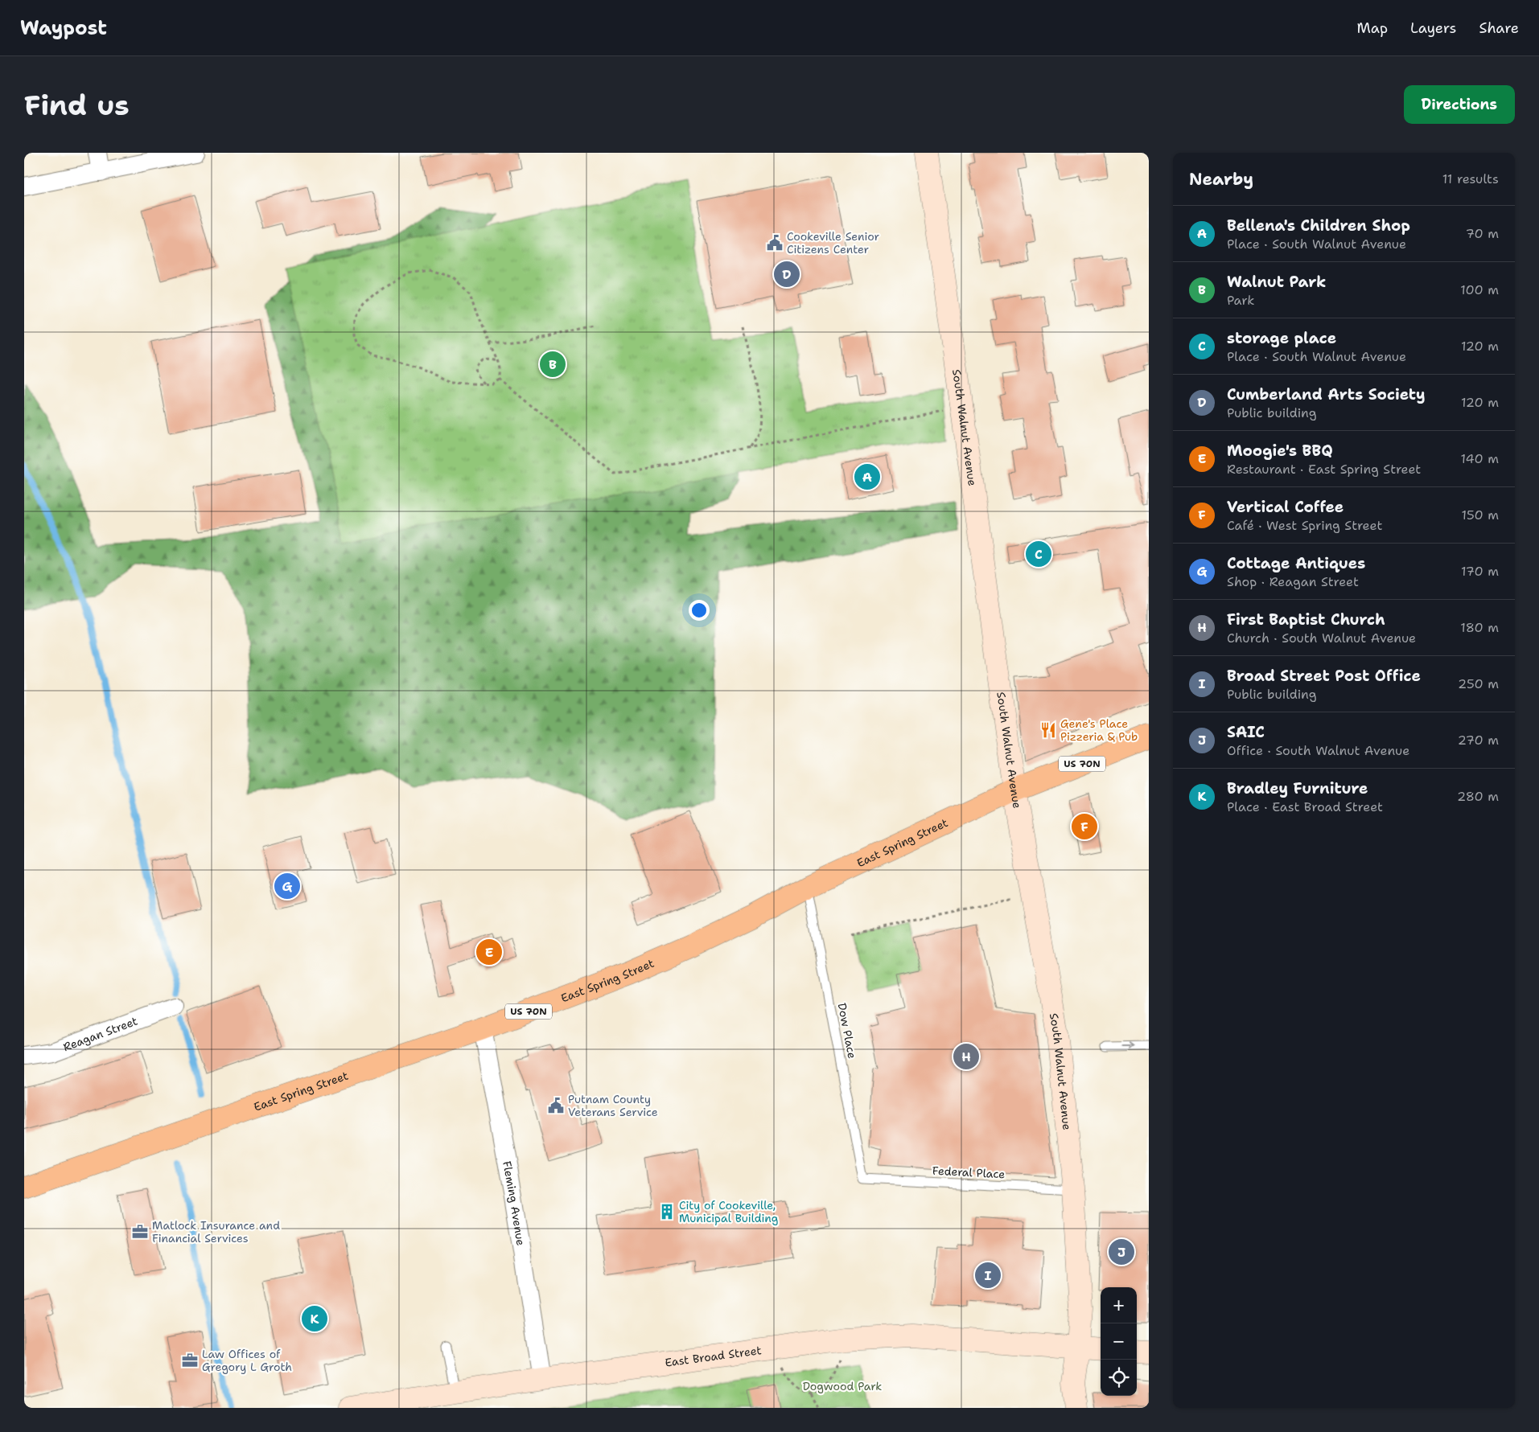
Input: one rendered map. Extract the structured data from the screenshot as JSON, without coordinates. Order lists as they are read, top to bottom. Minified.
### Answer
{"streets":{"main road":["US 70N","East Spring Street"],"street":["South Walnut Avenue","Reagan Street","Fleming Avenue","East Broad Street"],"lane":["Dow Place","Federal Place"]},"crossings":[["South Walnut Avenue","US 70N"],["South Walnut Avenue","East Spring Street"],["South Walnut Avenue","Federal Place"],["South Walnut Avenue","East Broad Street"],["US 70N","East Spring Street"],["East Spring Street","Dow Place"],["East Spring Street","Fleming Avenue"],["Dow Place","Federal Place"],["Fleming Avenue","East Broad Street"]],"parks":["Dogwood Park"],"places":{"public building":["Cookeville Senior Citizens Center","Putnam County Veterans Service"],"restaurant":["Gene's Place Pizzeria & Pub"],"building":["City of Cookeville, Municipal Building"],"office":["Matlock Insurance and Financial Services","Law Offices of Gregory L Groth"]},"page":{"header":"Waypost","nav":["Map","Layers","Share"],"buttons":"Directions","title":"Find us","heading":["Nearby","11 results"],"list":[{"mark":"A","name":"Bellena's Children Shop","note":"Place · South Walnut Avenue","value":"70 m"},{"mark":"B","name":"Walnut Park","note":"Park","value":"100 m"},{"mark":"C","name":"storage place","note":"Place · South Walnut Avenue","value":"120 m"},{"mark":"D","name":"Cumberland Arts Society","note":"Public building","value":"120 m"},{"mark":"E","name":"Moogie's BBQ","note":"Restaurant · East Spring Street","value":"140 m"},{"mark":"F","name":"Vertical Coffee","note":"Café · West Spring Street","value":"150 m"},{"mark":"G","name":"Cottage Antiques","note":"Shop · Reagan Street","value":"170 m"},{"mark":"H","name":"First Baptist Church","note":"Church · South Walnut Avenue","value":"180 m"},{"mark":"I","name":"Broad Street Post Office","note":"Public building","value":"250 m"},{"mark":"J","name":"SAIC","note":"Office · South Walnut Avenue","value":"270 m"},{"mark":"K","name":"Bradley Furniture","note":"Place · East Broad Street","value":"280 m"}],"pins":["D","B","A","C","F","G","E","H","J","I","K"],"map_buttons":["+","−"]}}
